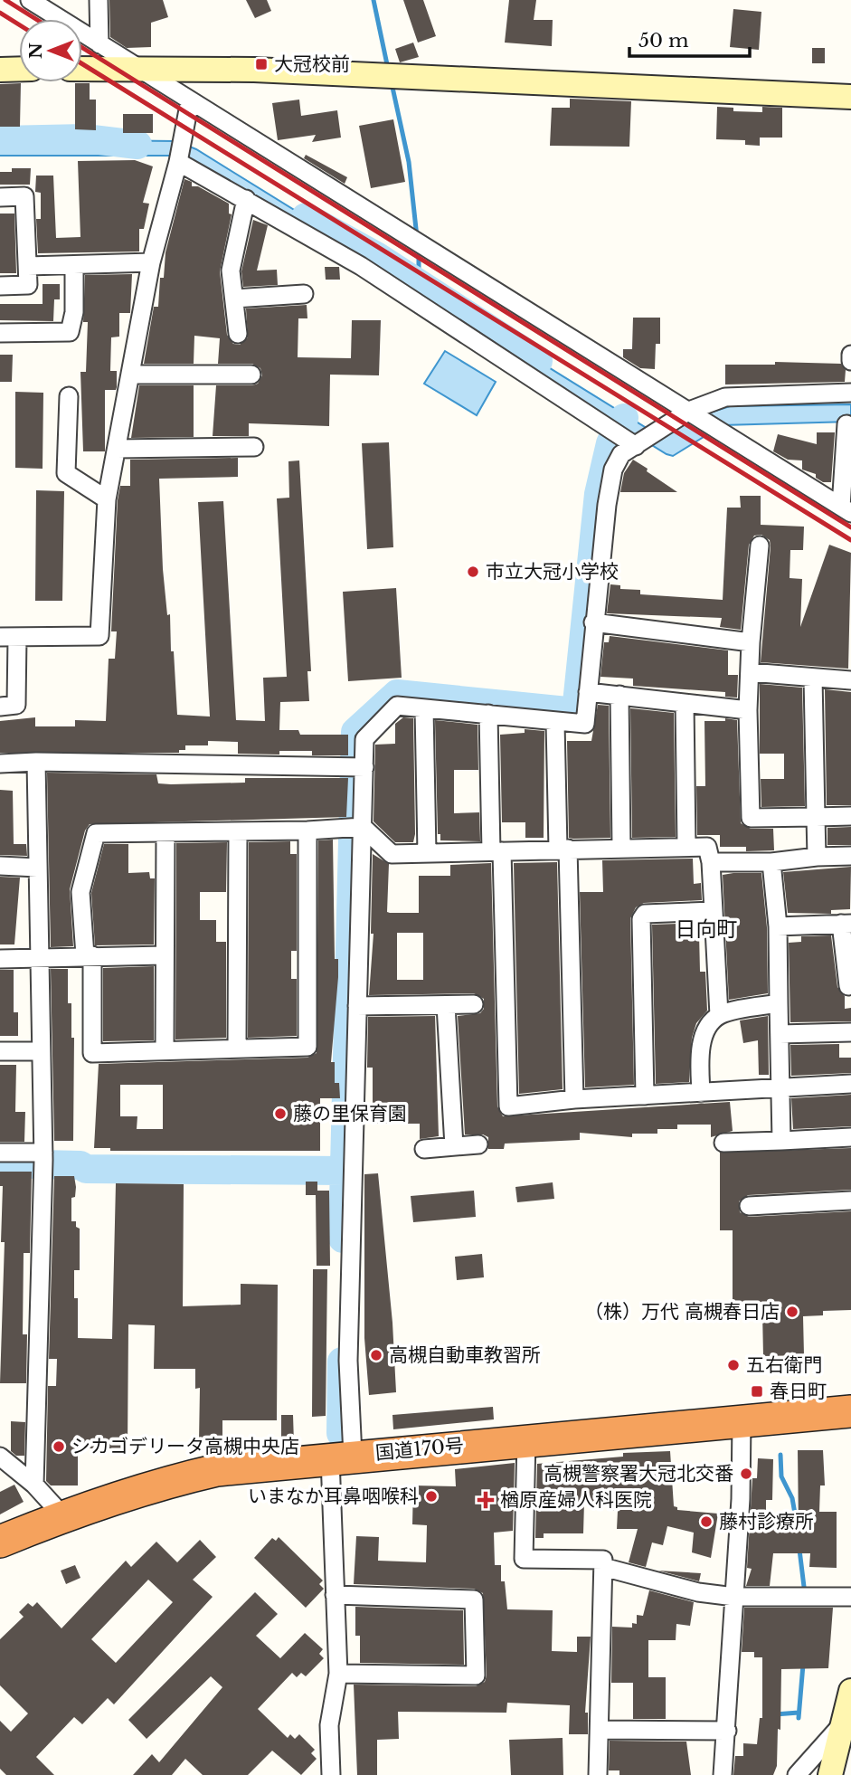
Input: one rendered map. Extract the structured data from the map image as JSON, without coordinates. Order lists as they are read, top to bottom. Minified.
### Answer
{"streets":{"highway":["国道170号"]},"districts":["日向町"],"places":{"transit":["大冠校前","春日町"],"other":["市立大冠小学校","藤の里保育園","（株）万代 高槻春日店","高槻自動車教習所","五右衛門","シカゴデリータ高槻中央店","高槻警察署大冠北交番","いまなか耳鼻咽喉科","藤村診療所"],"health":["楢原産婦人科医院"]},"scale_bar":"50 m","north":"left"}
